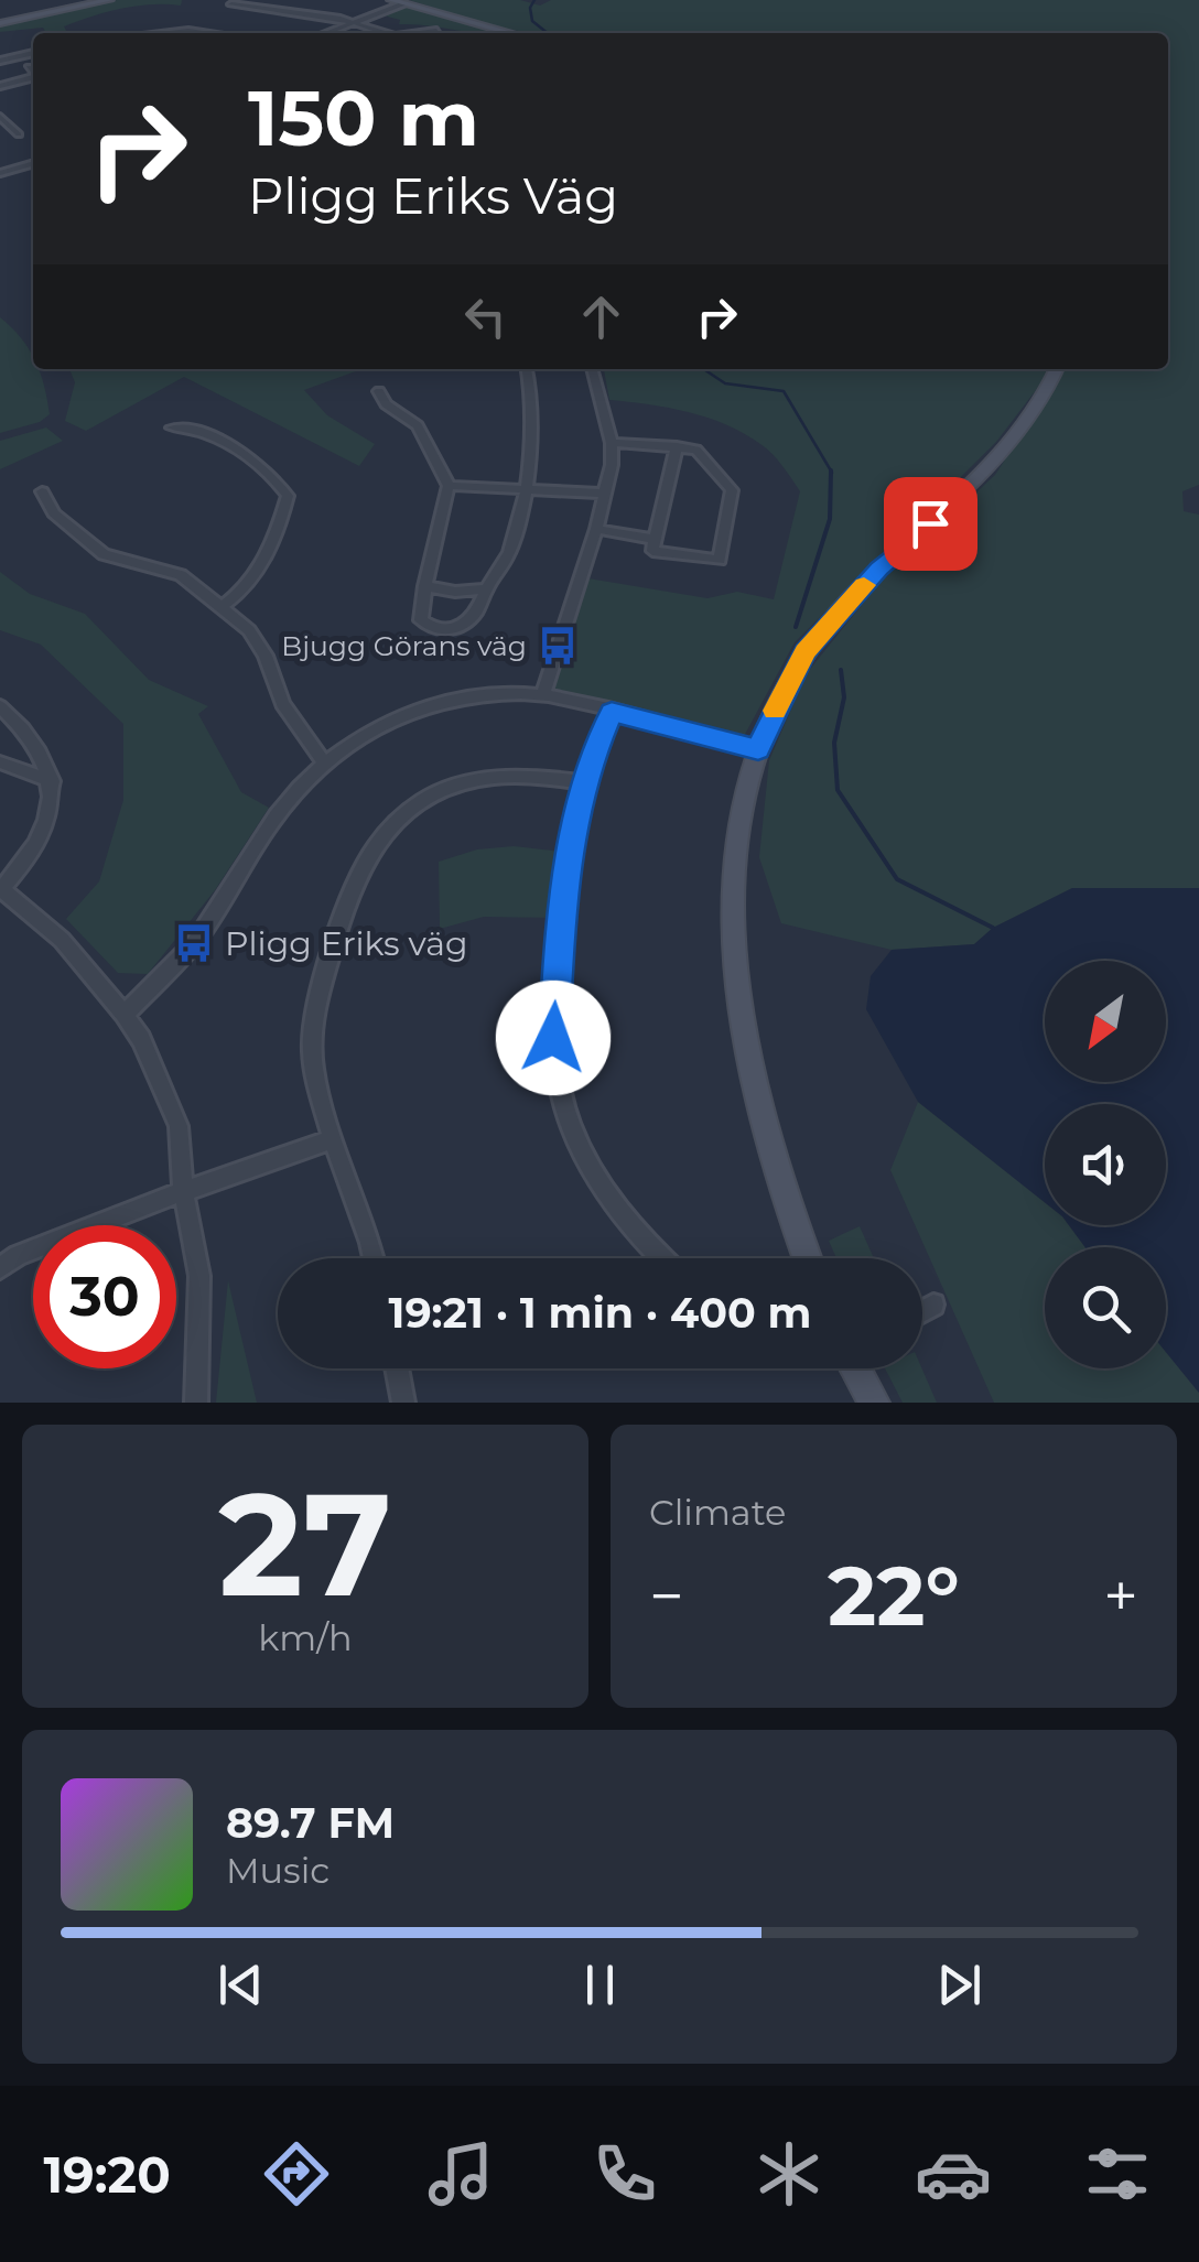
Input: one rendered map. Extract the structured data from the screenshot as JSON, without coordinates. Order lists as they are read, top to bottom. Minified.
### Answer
{"places":{"bus stop":["Bjugg Görans väg","Pligg Eriks väg"]},"north":"bottom left","page":{"turn":["150 m","Pligg Eriks Väg"],"limit":"30","trip":"19:21 · 1 min · 400 m","tile":[["27","km/h"],"Climate"],"heat":["−","22°","+"],"song":["89.7 FM","Music"],"tabs":"19:20"}}
